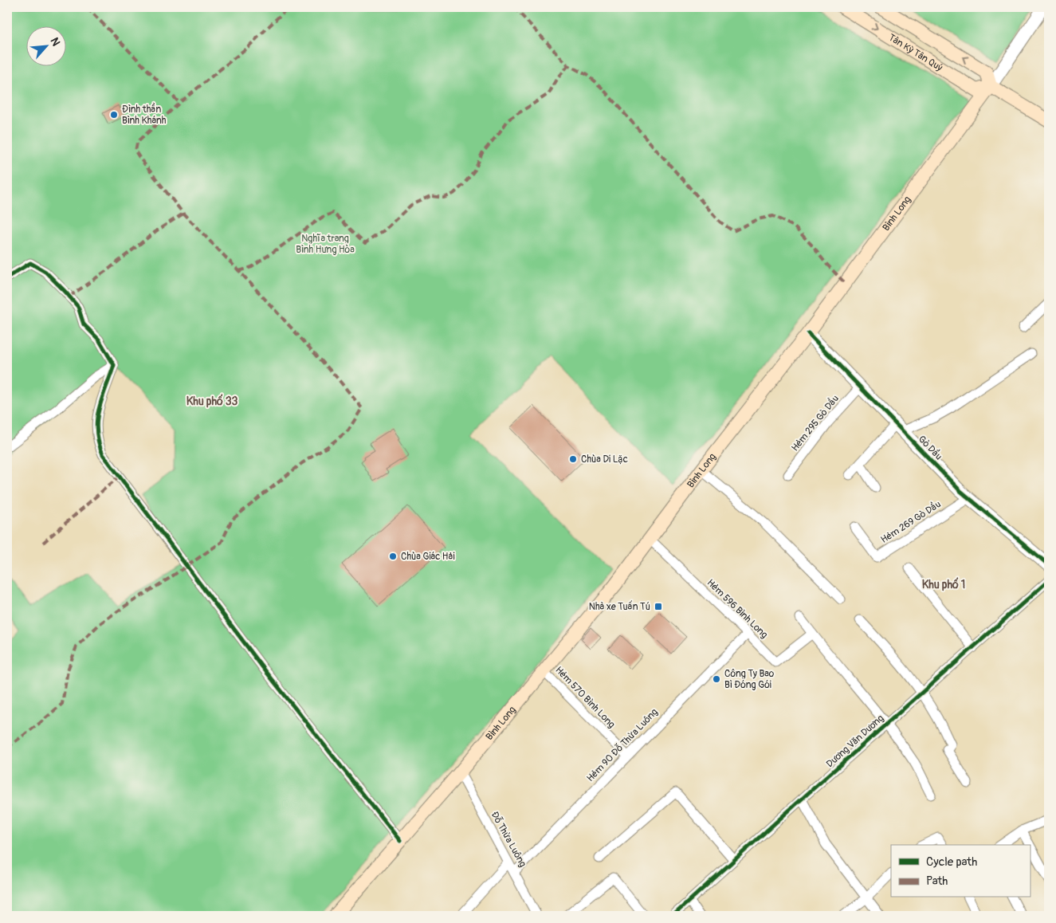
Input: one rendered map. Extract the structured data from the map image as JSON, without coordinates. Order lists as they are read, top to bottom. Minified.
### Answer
{"streets":{"main road":["Tân Kỳ Tân Quý","Bình Long"],"street":["Hẻm 295 Gò Dầu","Gò Dầu","Hẻm 269 Gò Dầu","Hẻm 596 Bình Long","Hẻm 570 Bình Long","Dương Văn Dương","Hẻm 90 Đỗ Thừa Luông","Đỗ Thừa Luông"]},"crossings":[["Tân Kỳ Tân Quý","Bình Long"],["Bình Long","Gò Dầu"],["Bình Long","Hẻm 596 Bình Long"],["Bình Long","Hẻm 570 Bình Long"],["Bình Long","Đỗ Thừa Luông"],["Hẻm 295 Gò Dầu","Gò Dầu"],["Gò Dầu","Hẻm 269 Gò Dầu"],["Hẻm 596 Bình Long","Hẻm 90 Đỗ Thừa Luông"],["Hẻm 570 Bình Long","Hẻm 90 Đỗ Thừa Luông"],["Hẻm 90 Đỗ Thừa Luông","Đỗ Thừa Luông"]],"districts":["Khu phố 33","Khu phố 1"],"parks":["Nghĩa trang Bình Hưng Hòa"],"places":{"other":["Đình thần Bình Khánh","Chùa Di Lặc","Chùa Giác Hải","Công Ty Bao Bì Đóng Gói"],"transit":["Nhà xe Tuấn Tú"]},"legend":["Cycle path","Path"],"north":"top right"}
